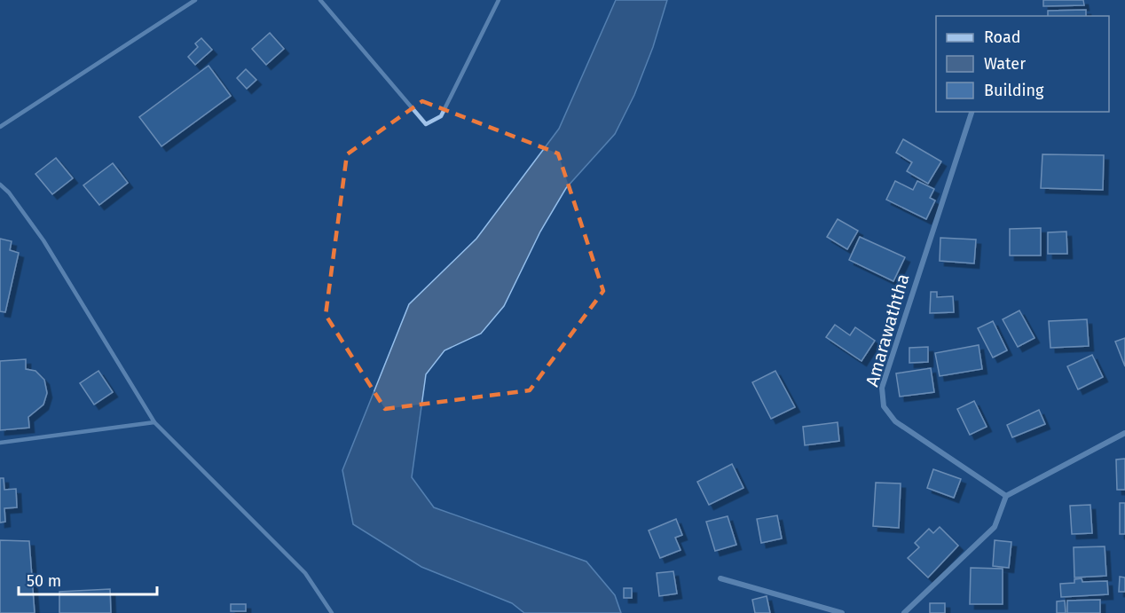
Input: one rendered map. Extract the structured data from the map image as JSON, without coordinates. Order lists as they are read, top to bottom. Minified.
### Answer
{"streets":{"street":["Amarawaththa"]},"legend":["Road","Water","Building"],"scale_bar":"50 m"}
